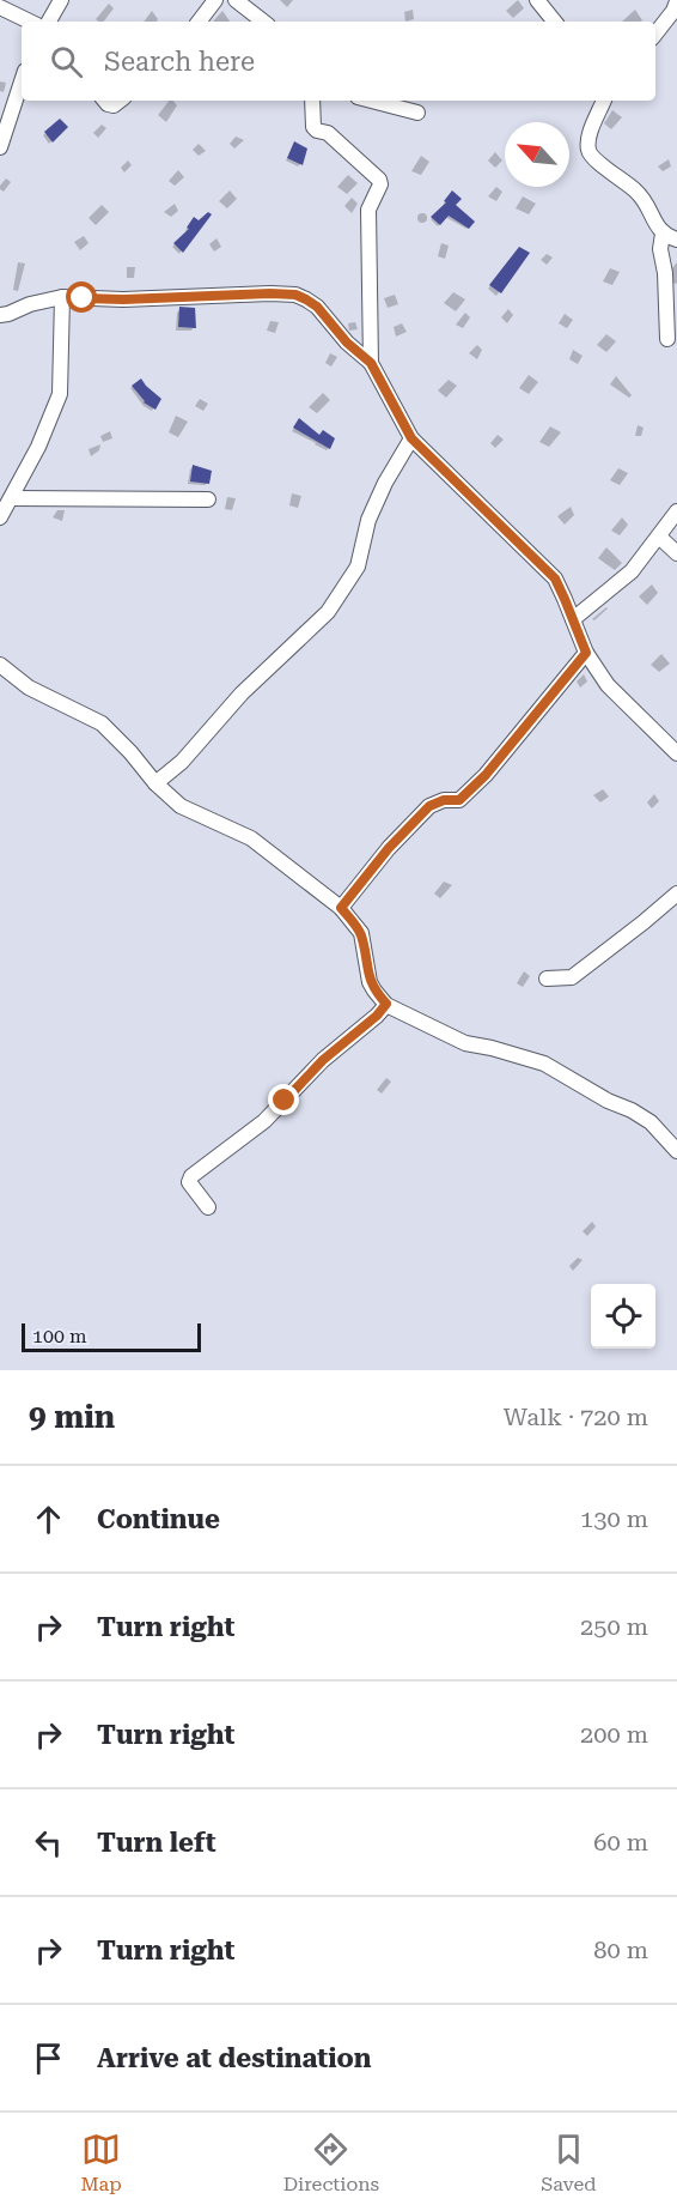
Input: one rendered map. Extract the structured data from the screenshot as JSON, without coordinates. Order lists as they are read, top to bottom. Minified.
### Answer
{"scale_bar":"100 m","north":"top left","page":{"search":"Search here","scale":"100 m","heading":["9 min","Walk · 720 m"],"list":[["Continue","130 m"],["Turn right","250 m"],["Turn right","200 m"],["Turn left","60 m"],["Turn right","80 m"],"Arrive at destination"],"nav":["Map","Directions","Saved"]}}
